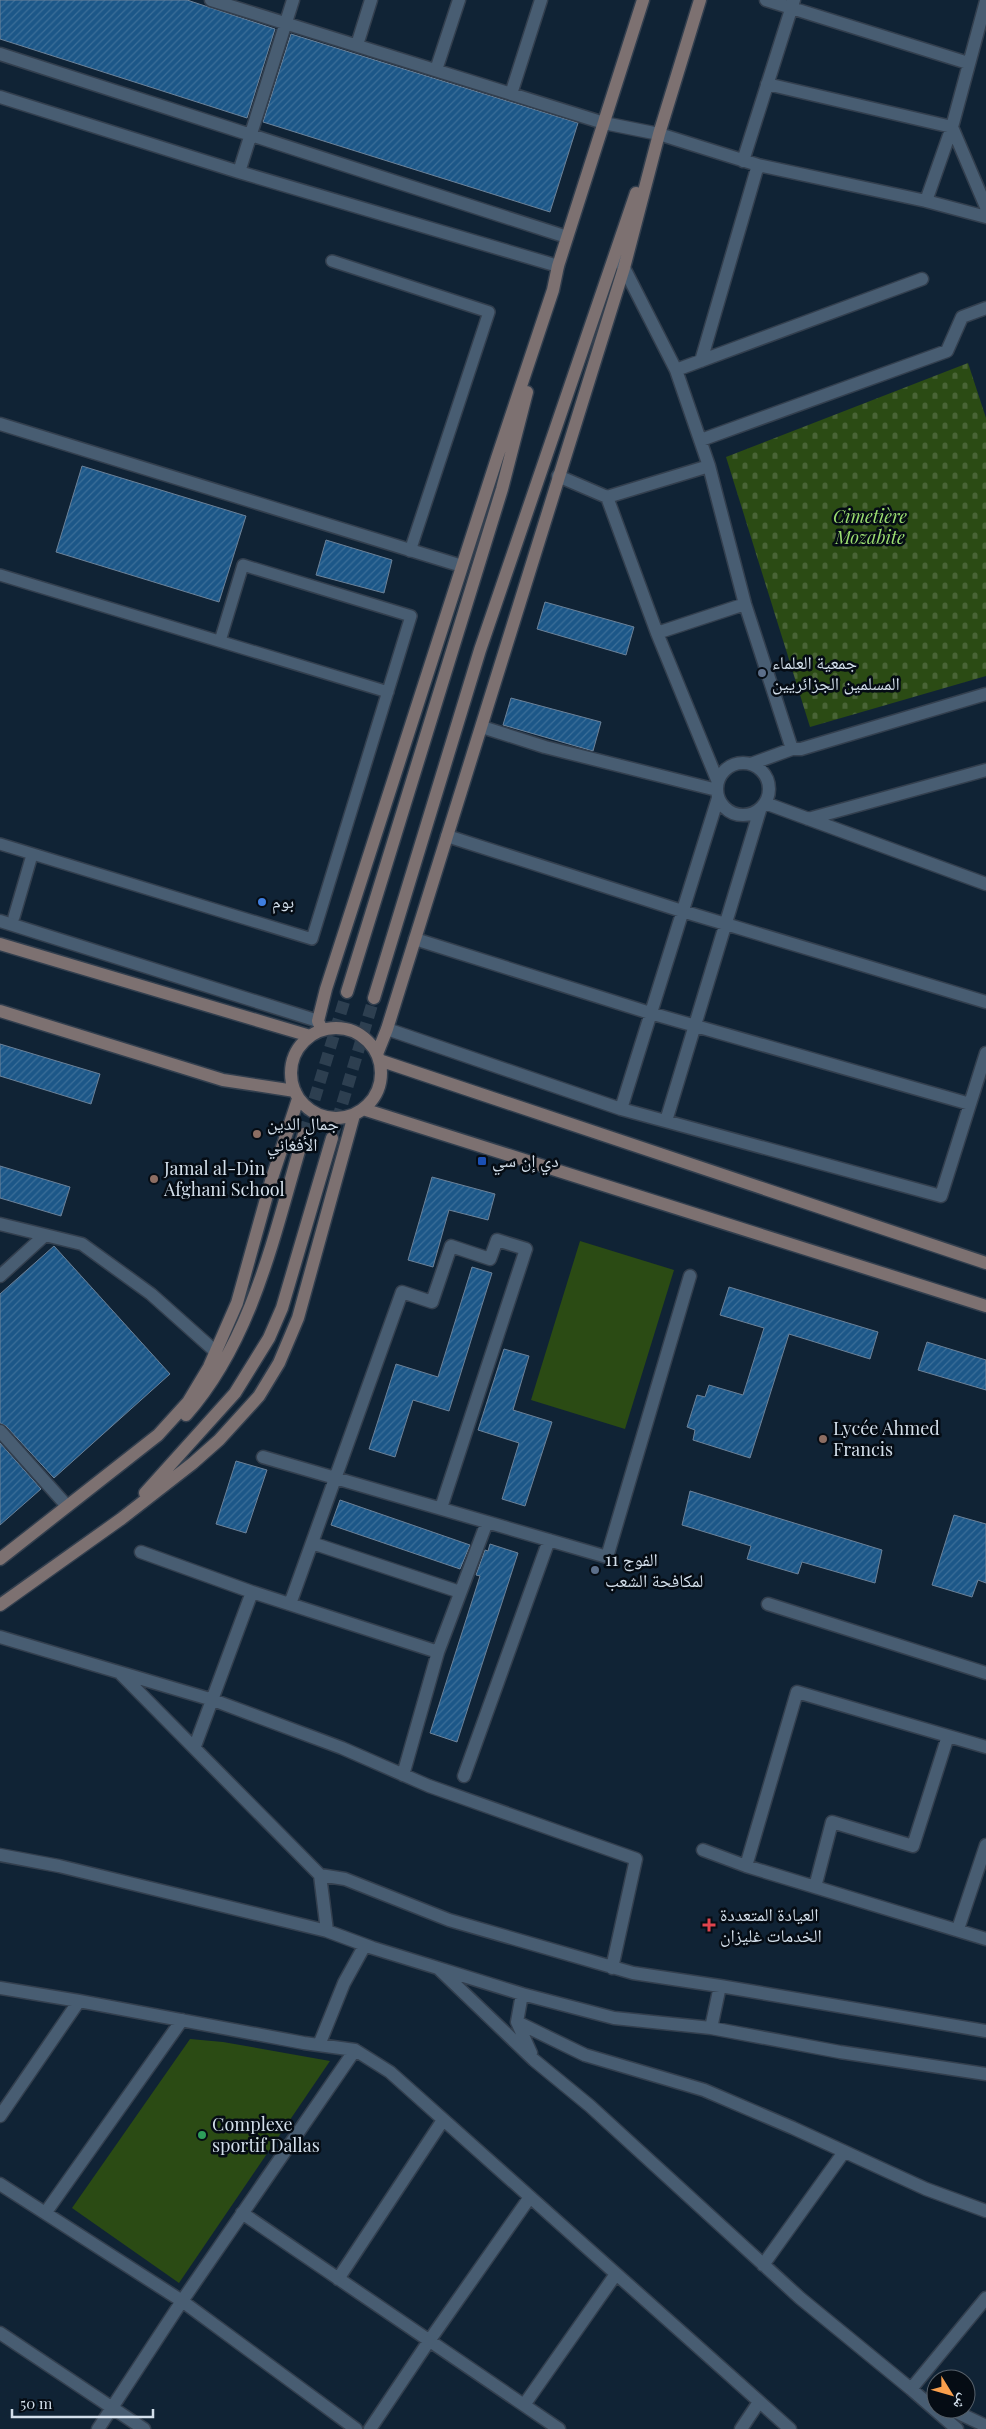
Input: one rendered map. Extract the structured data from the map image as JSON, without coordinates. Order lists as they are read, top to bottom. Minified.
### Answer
{"parks":["Cimetière Mozabite"],"places":{"other":["جمعية العلماء المسلمين الجزائريين","بوم","جمال الدين الأفغاني","Jamal al-Din Afghani School","Lycée Ahmed Francis","الفوج 11 لمكافحة الشعب","Complexe sportif Dallas"],"transit":["دي إن سي"],"health":["العيادة المتعددة الخدمات غليزان"]},"scale_bar":"50 m","north":"bottom right"}
